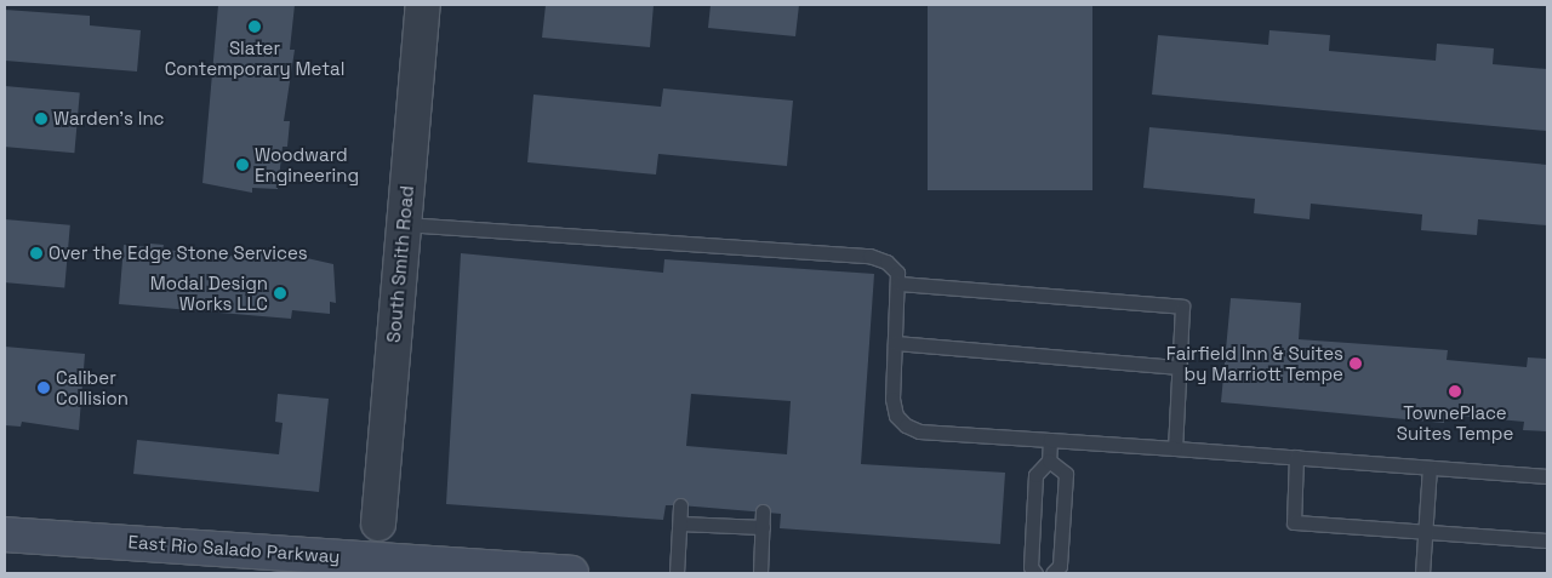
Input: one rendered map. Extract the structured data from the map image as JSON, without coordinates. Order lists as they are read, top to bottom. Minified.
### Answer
{"streets":{"main road":["East Rio Salado Parkway"],"street":["South Smith Road"]},"places":["Slater Contemporary Metal","Warden's Inc","Woodward Engineering","Over the Edge Stone Services","Modal Design Works LLC","Fairfield Inn & Suites by Marriott Tempe","Caliber Collision","TownePlace Suites Tempe"]}
